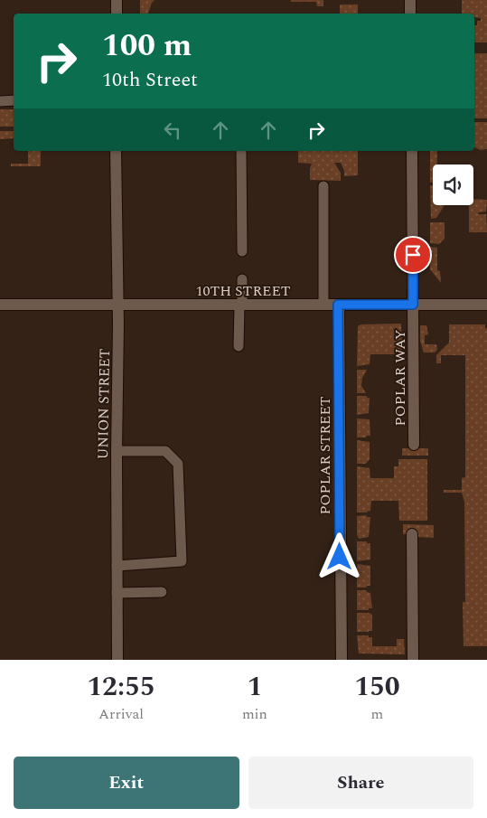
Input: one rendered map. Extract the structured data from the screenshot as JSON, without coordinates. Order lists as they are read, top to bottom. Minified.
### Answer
{"streets":{"street":["10TH STREET","POPLAR WAY","UNION STREET","POPLAR STREET"]},"crossings":[["10TH STREET","POPLAR WAY"],["10TH STREET","UNION STREET"],["10TH STREET","POPLAR STREET"]],"page":{"turn":["100 m","10th Street"],"eta":["12:55","Arrival","1","min","150","m"],"buttons":["Exit","Share"]}}
